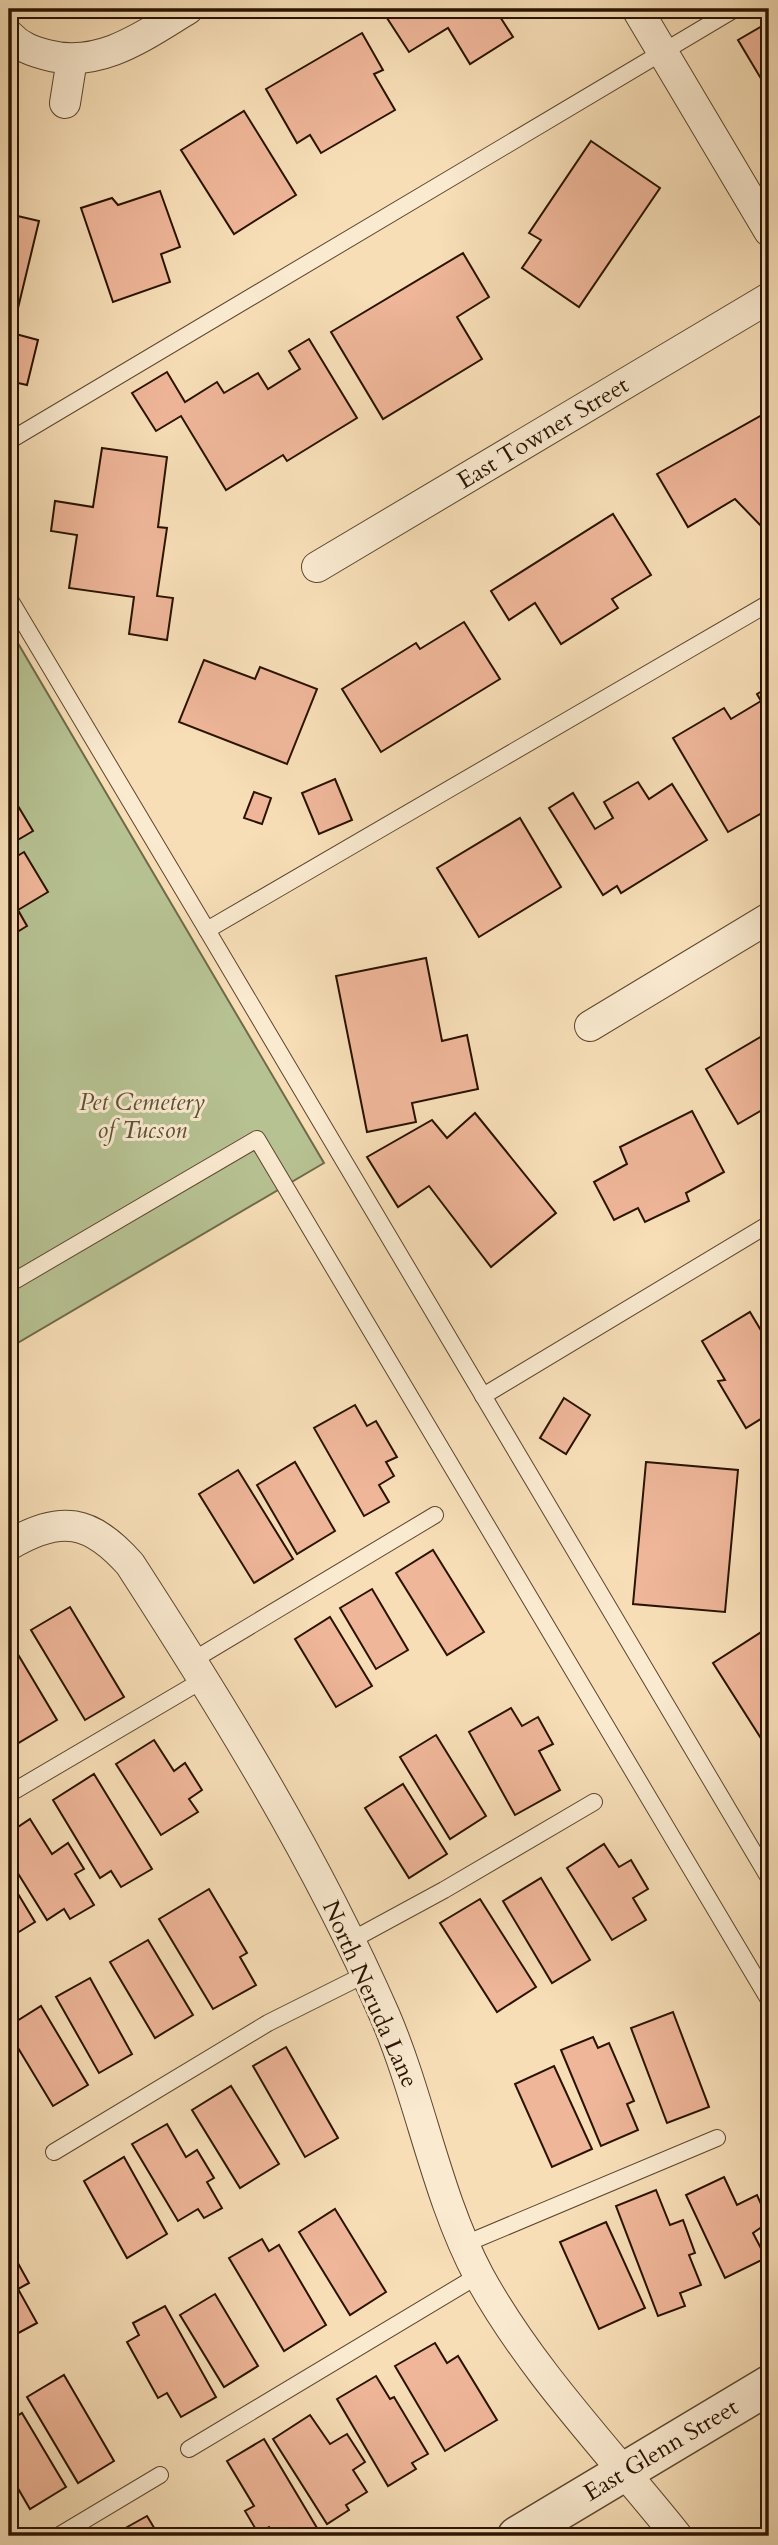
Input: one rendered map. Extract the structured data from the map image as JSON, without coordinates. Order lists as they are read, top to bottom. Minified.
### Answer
{"streets":{"street":["East Towner Street","North Neruda Lane","East Glenn Street"]},"crossings":[["North Neruda Lane","East Glenn Street"]],"parks":["Pet Cemetery of Tucson"]}
